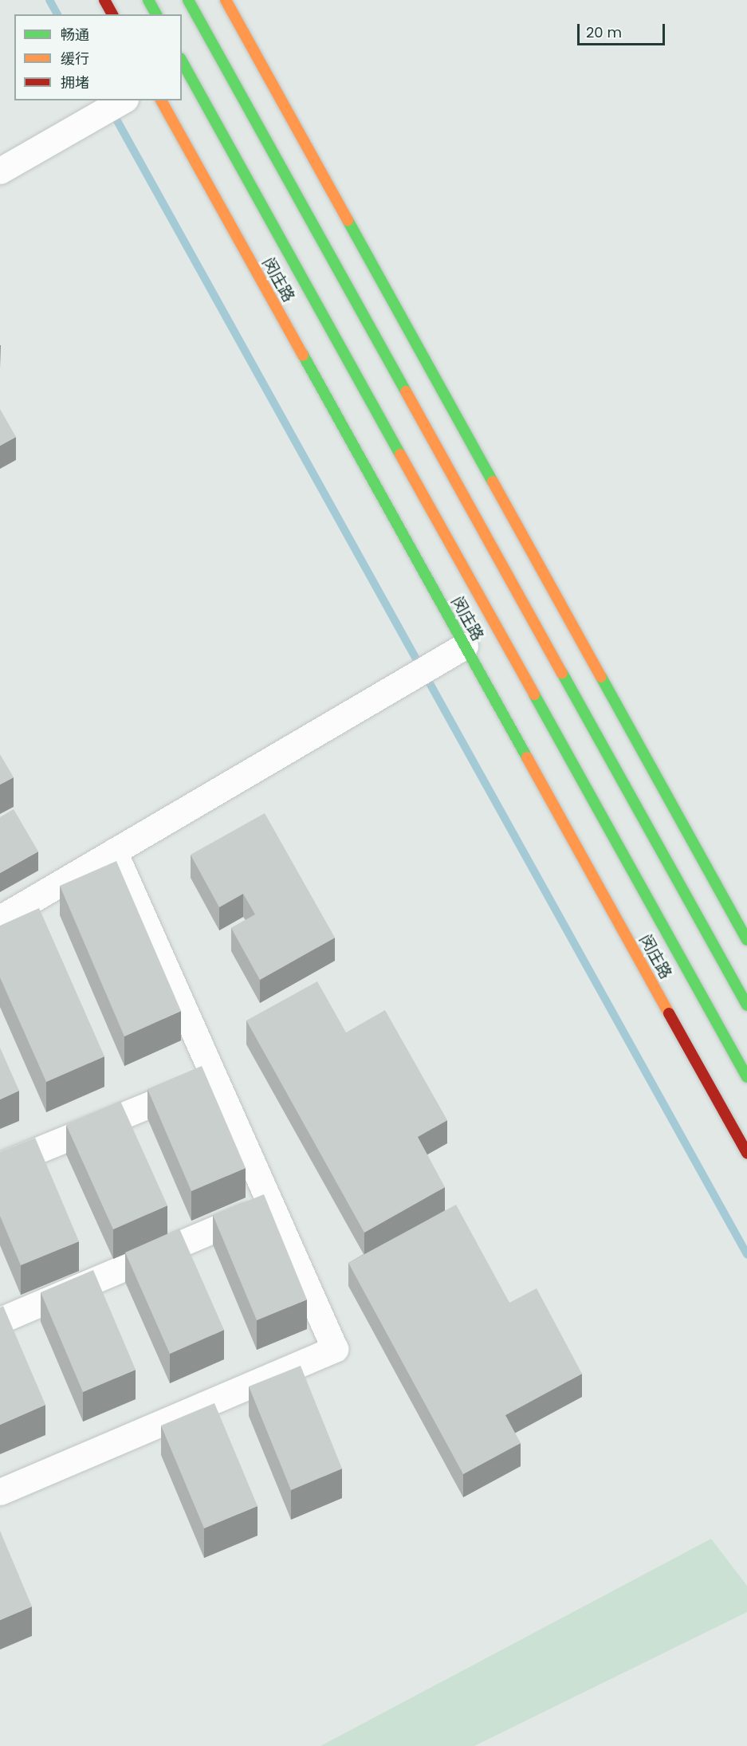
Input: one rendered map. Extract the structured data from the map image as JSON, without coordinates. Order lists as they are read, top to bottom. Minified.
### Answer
{"streets":{"main road":["闵庄路"]},"legend":["畅通","缓行","拥堵"],"scale_bar":"20 m"}
